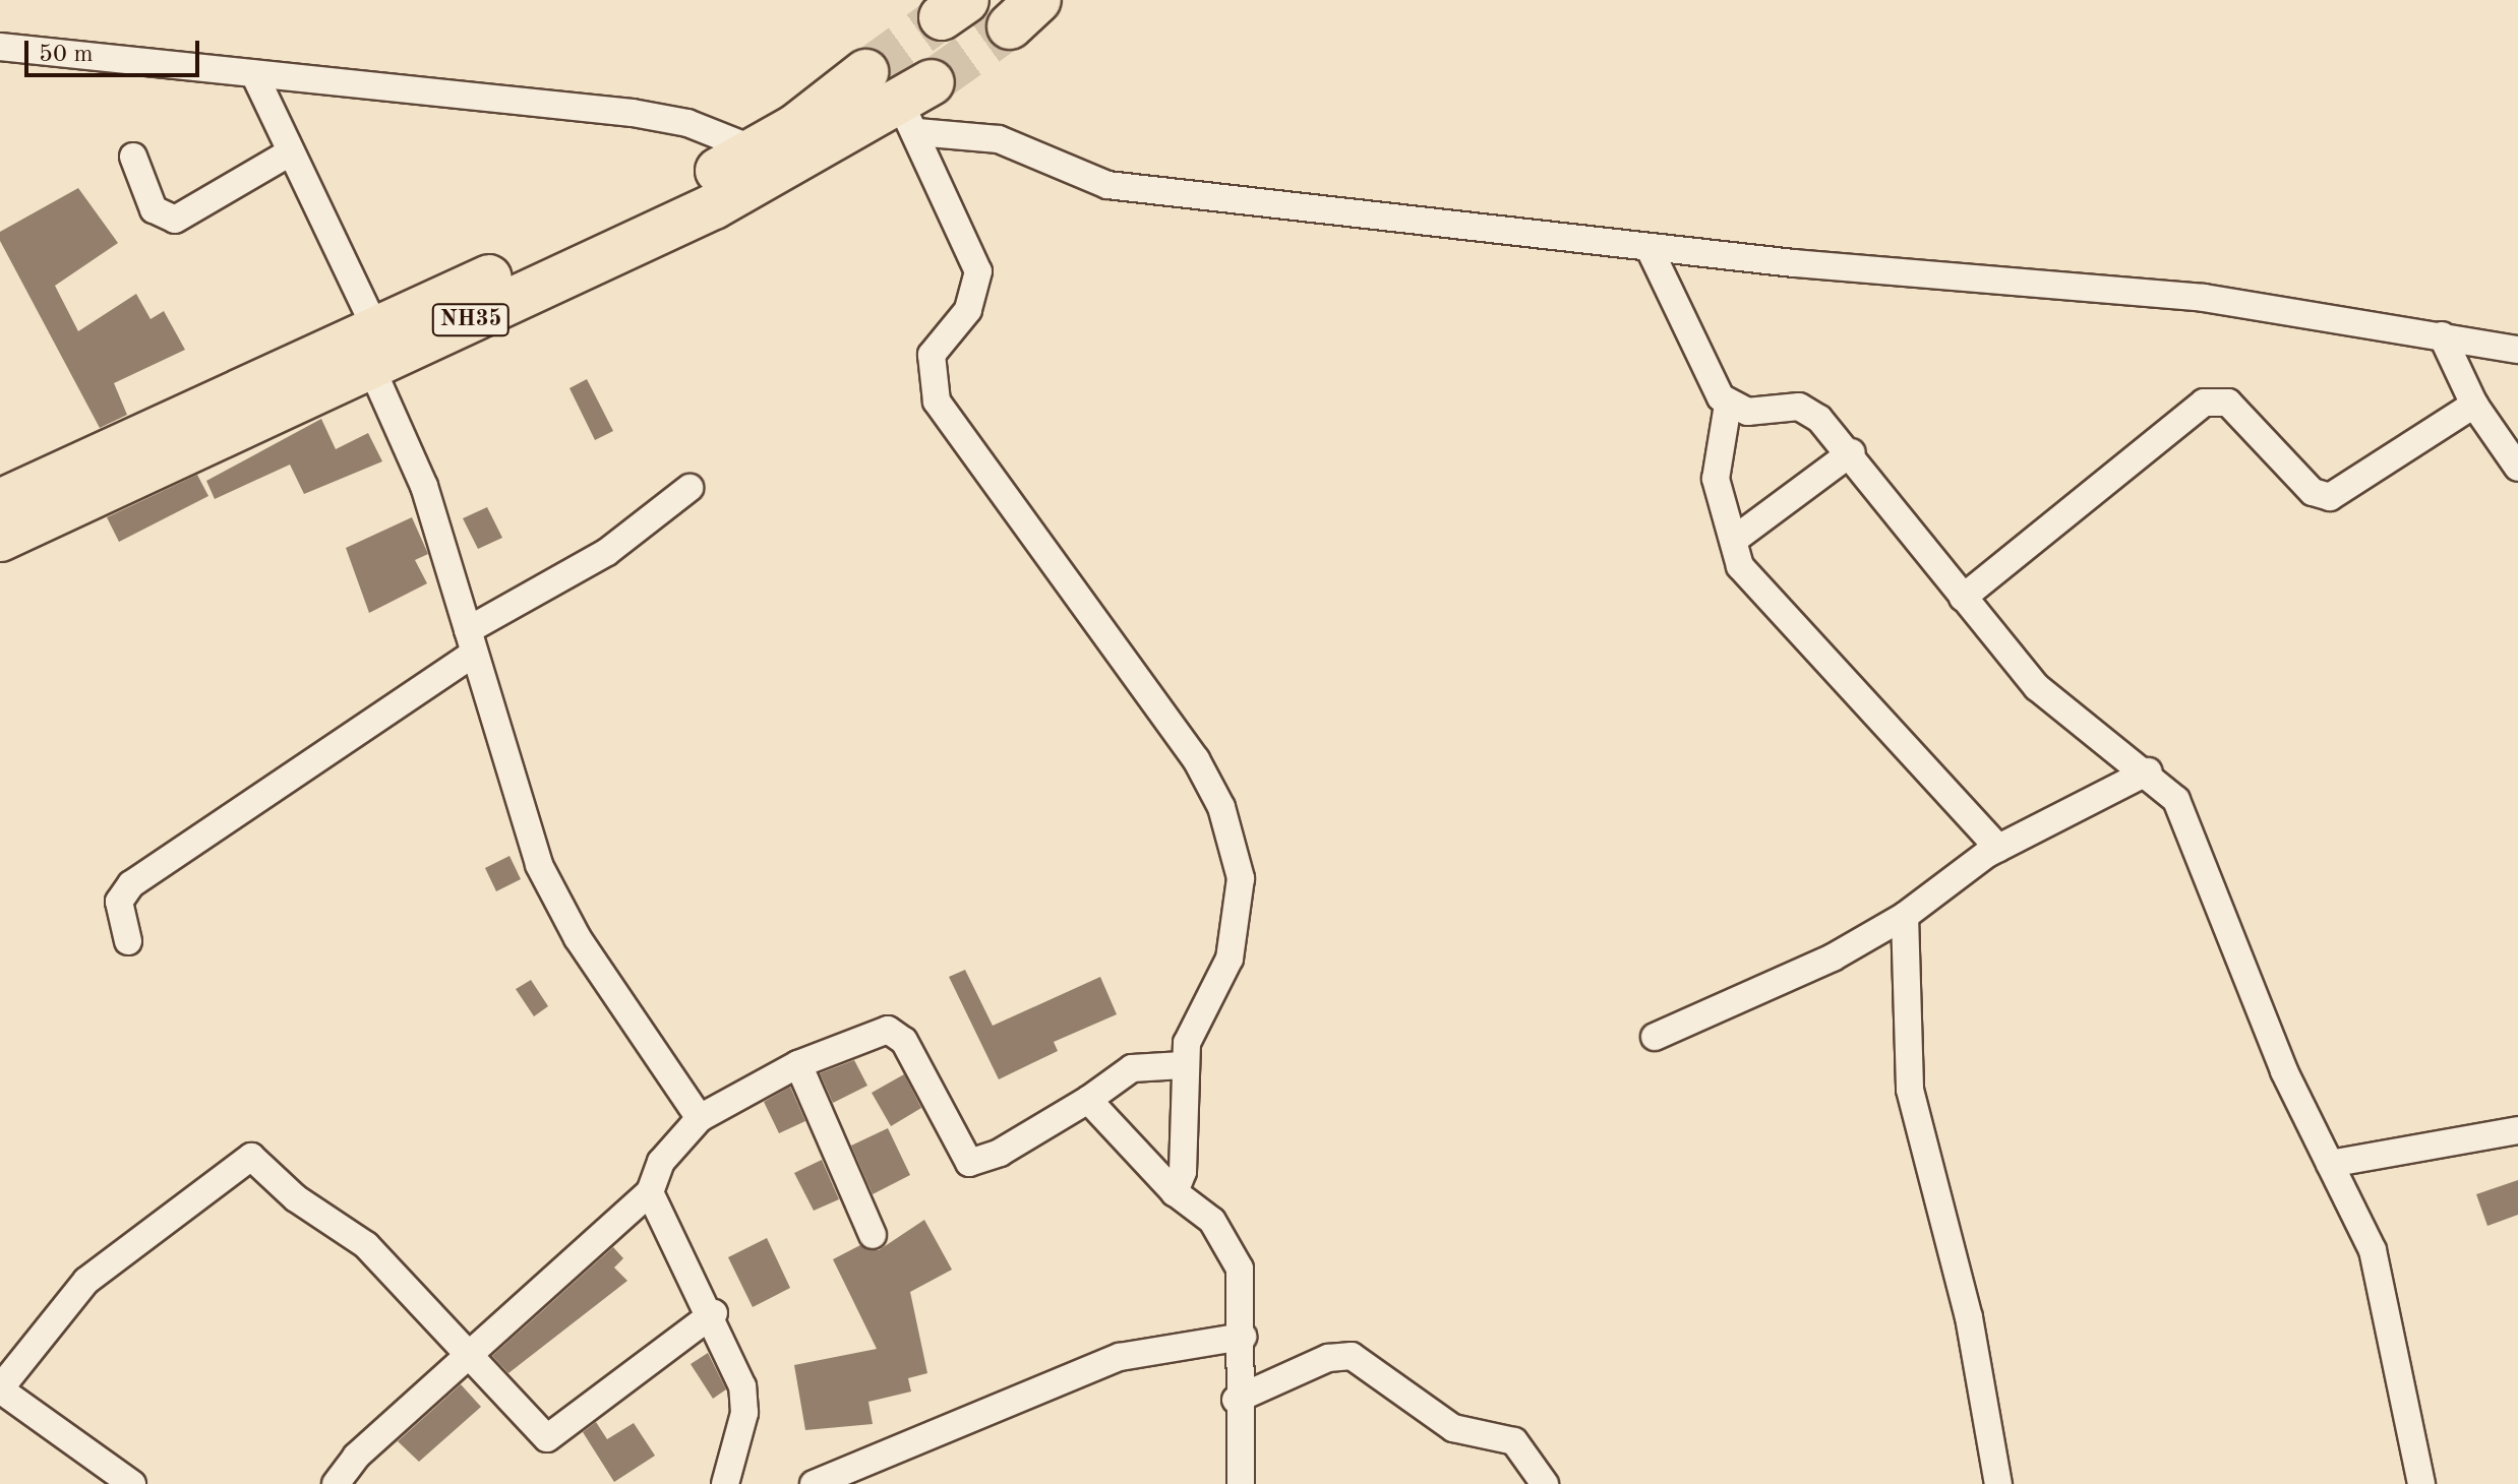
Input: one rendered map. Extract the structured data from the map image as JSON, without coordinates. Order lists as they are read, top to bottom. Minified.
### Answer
{"streets":{"highway":["NH35"]},"scale_bar":"50 m"}
